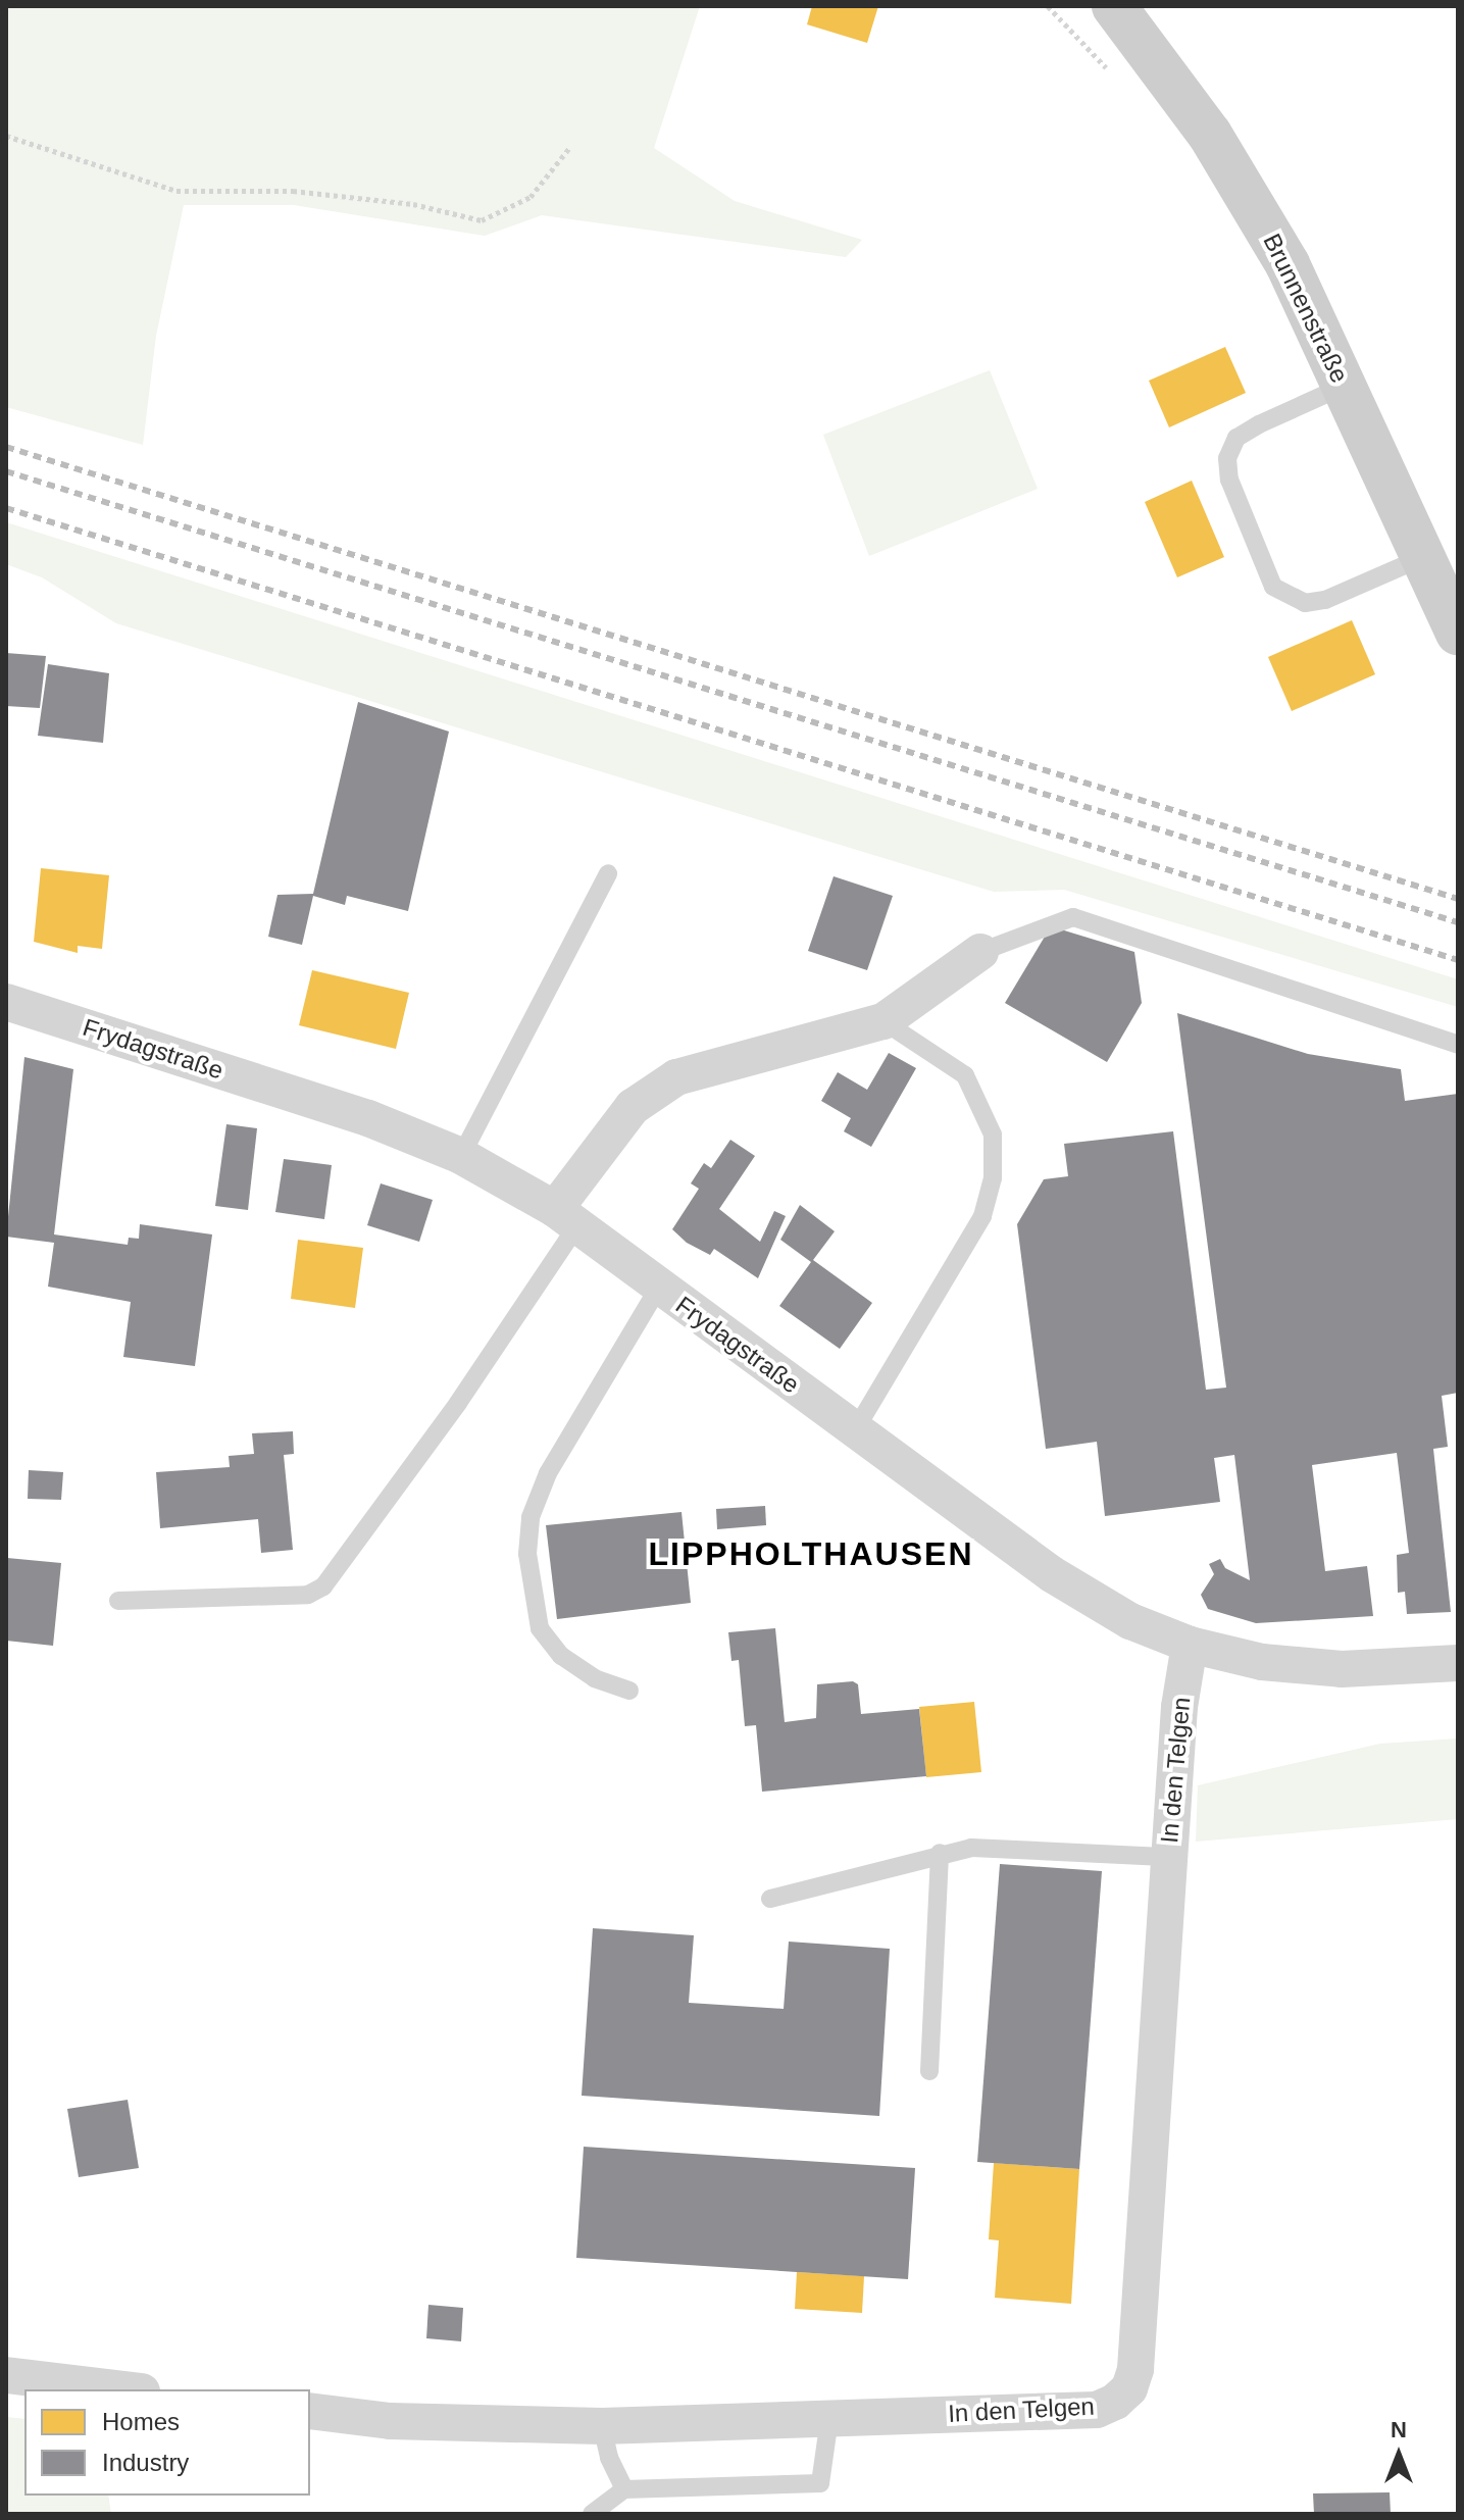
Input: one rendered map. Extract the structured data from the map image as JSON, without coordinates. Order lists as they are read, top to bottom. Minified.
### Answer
{"streets":{"street":["Brunnenstraße","Frydagstraße","In den Telgen"]},"crossings":[["Frydagstraße","In den Telgen"]],"districts":["LIPPHOLTHAUSEN"],"legend":["Homes","Industry"],"north":"top"}
